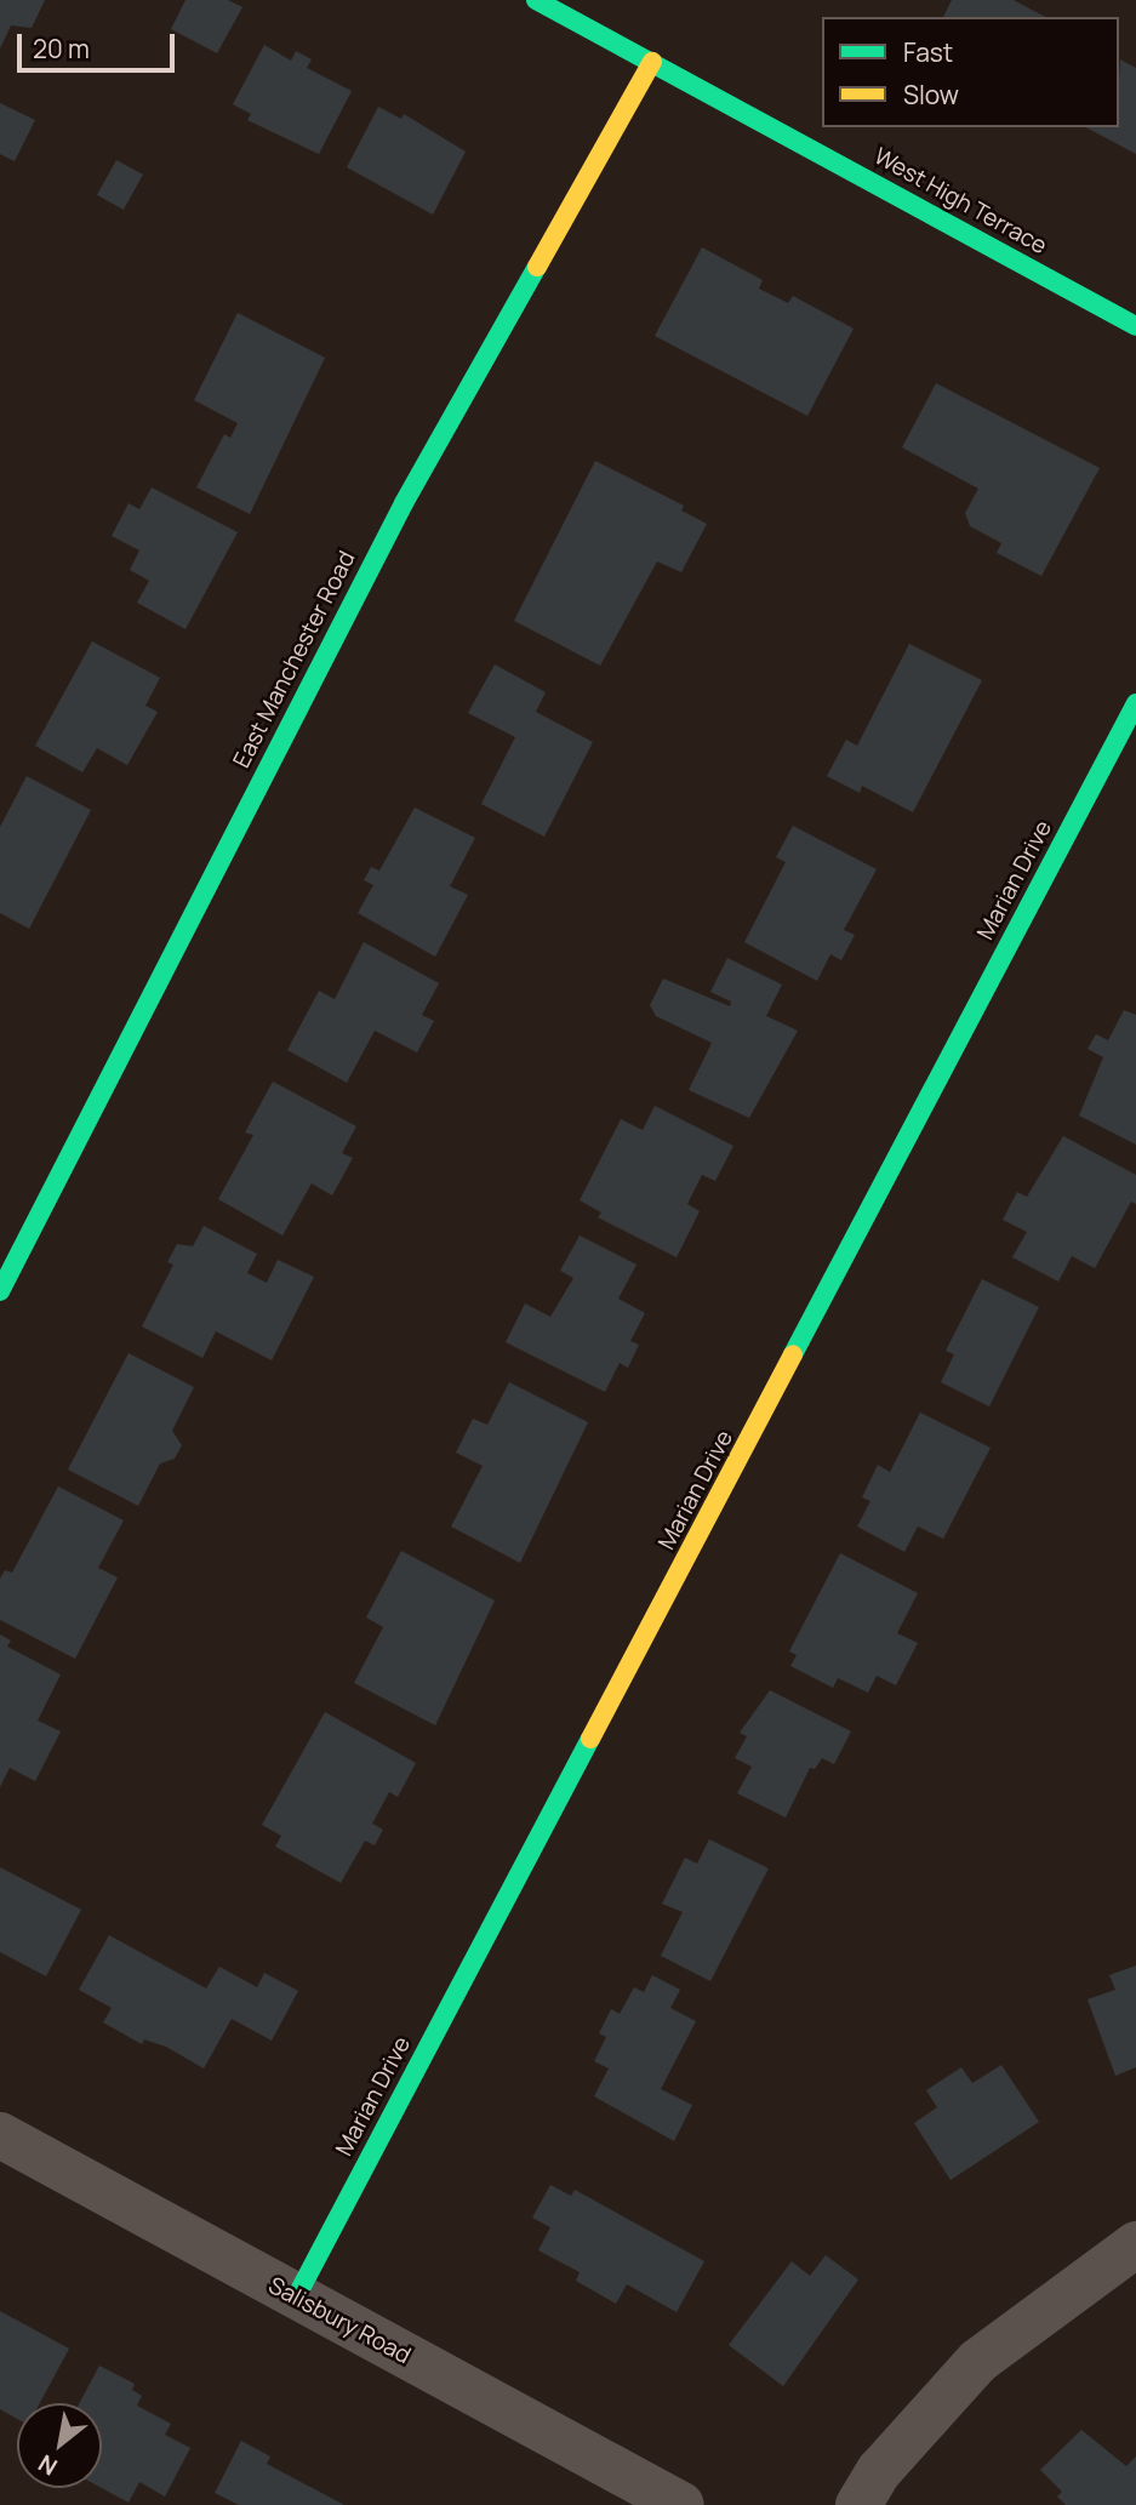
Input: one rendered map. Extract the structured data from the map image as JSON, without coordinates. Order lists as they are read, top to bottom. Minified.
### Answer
{"streets":{"street":["West High Terrace","East Manchester Road","Marian Drive","Salisbury Road"]},"crossings":[["West High Terrace","East Manchester Road"],["Marian Drive","Salisbury Road"]],"legend":["Fast","Slow"],"scale_bar":"20 m","north":"bottom left"}
